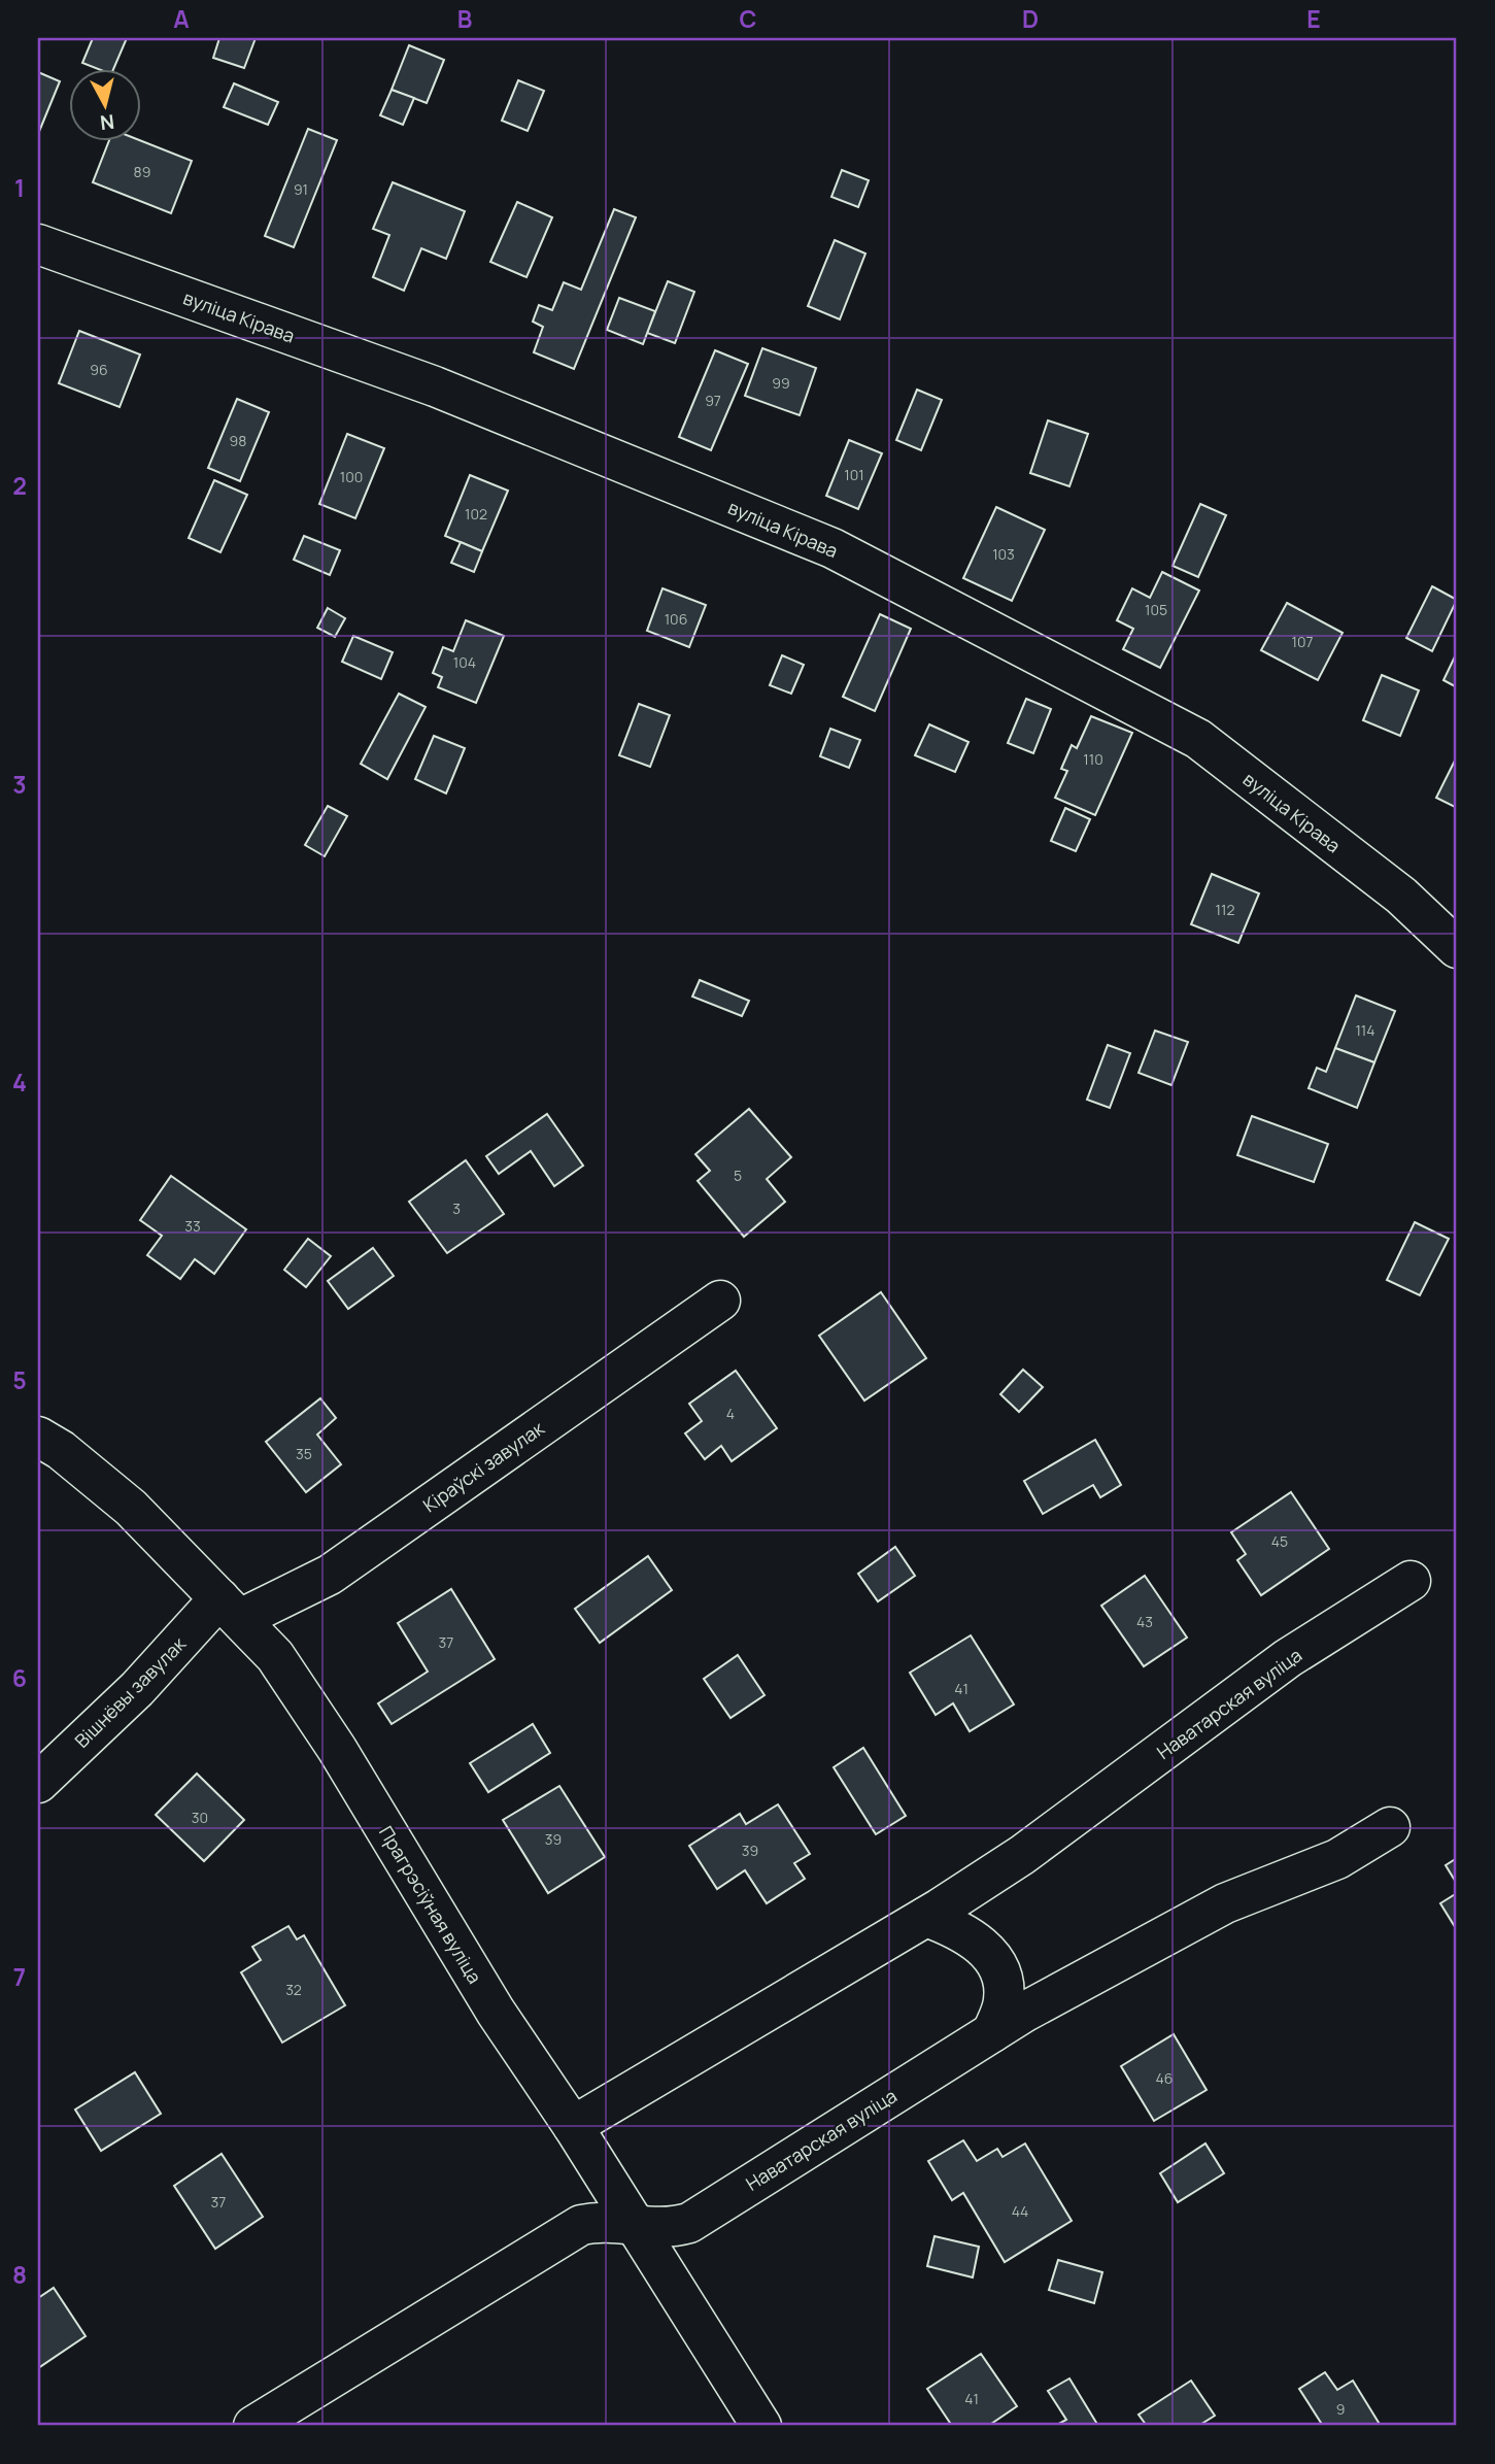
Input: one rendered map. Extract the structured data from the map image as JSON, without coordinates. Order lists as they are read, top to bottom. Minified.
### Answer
{"streets":{"street":["вуліца Кірава","Кіраўскі завулак","Вішнёвы завулак","Наватарская вуліца","Прагрэсіўная вуліца"]},"crossings":[["Кіраўскі завулак","Вішнёвы завулак"],["Кіраўскі завулак","Прагрэсіўная вуліца"],["Вішнёвы завулак","Прагрэсіўная вуліца"],["Наватарская вуліца","Прагрэсіўная вуліца"]],"house_numbers":["89","91","96","99","97","98","101","100","102","103","105","106","107","104","110","112","114","5","3","33","4","35","45","43","37","41","30","39","39","32","46","37","44","41","9"],"north":"bottom","grid":{"columns":["A","B","C","D","E"],"rows":["1","2","3","4","5","6","7","8"]}}
